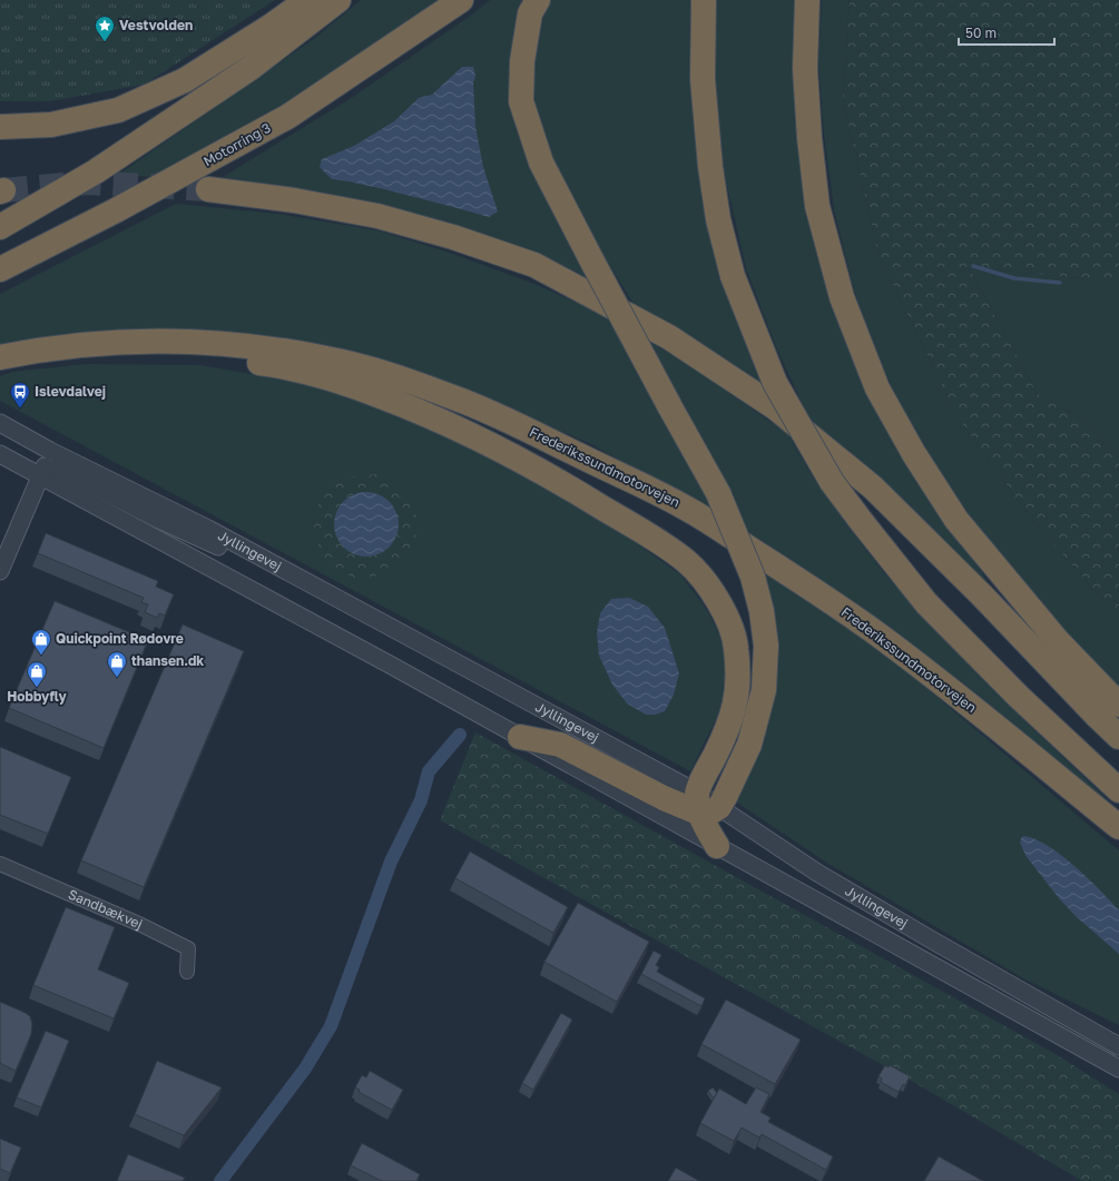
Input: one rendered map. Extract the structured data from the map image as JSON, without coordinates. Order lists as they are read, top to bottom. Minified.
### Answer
{"streets":{"highway":["Motorring 3","Frederikssundmotorvejen"],"street":["Jyllingevej","Sandbækvej"]},"places":{"place":["Vestvolden"],"bus stop":["Islevdalvej"],"shop":["Quickpoint Rødovre","thansen.dk","Hobbyfly"]},"scale_bar":"50 m"}
